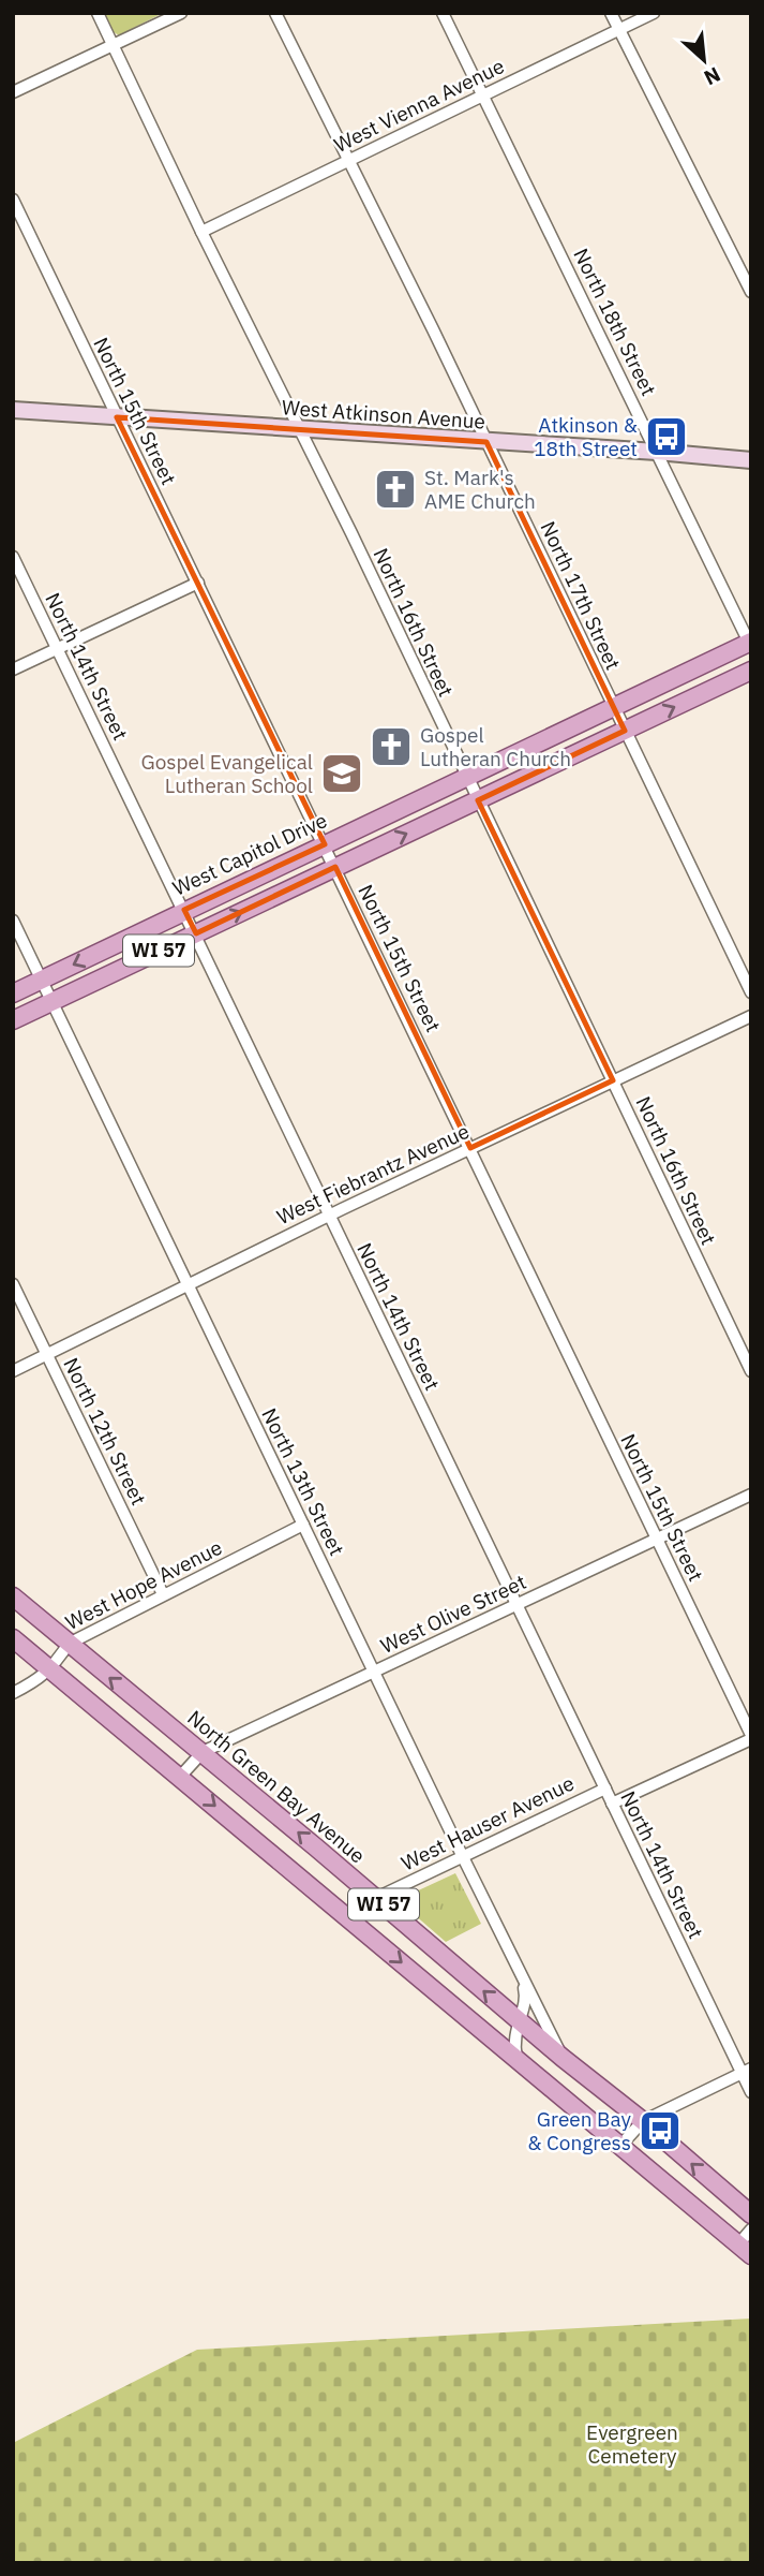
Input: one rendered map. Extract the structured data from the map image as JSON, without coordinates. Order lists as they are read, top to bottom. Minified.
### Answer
{"streets":{"main road":["West Capitol Drive","WI 57","North Green Bay Avenue"],"street":["West Vienna Avenue","North 18th Street","North 15th Street","West Atkinson Avenue","North 17th Street","North 16th Street","North 14th Street","West Fiebrantz Avenue","North 12th Street","North 13th Street","West Hope Avenue","West Olive Street","West Hauser Avenue"]},"crossings":[["West Vienna Avenue","North 18th Street"],["West Vienna Avenue","North 17th Street"],["West Vienna Avenue","North 16th Street"],["North 18th Street","West Atkinson Avenue"],["North 18th Street","West Capitol Drive"],["North 15th Street","West Atkinson Avenue"],["North 15th Street","West Capitol Drive"],["North 15th Street","WI 57"],["North 15th Street","West Fiebrantz Avenue"],["North 15th Street","West Olive Street"],["West Atkinson Avenue","North 17th Street"],["West Atkinson Avenue","North 16th Street"],["North 17th Street","West Capitol Drive"],["North 17th Street","WI 57"],["North 16th Street","West Capitol Drive"],["North 16th Street","WI 57"],["North 16th Street","West Fiebrantz Avenue"],["North 14th Street","West Capitol Drive"],["North 14th Street","WI 57"],["North 14th Street","West Fiebrantz Avenue"],["North 14th Street","West Olive Street"],["North 14th Street","West Hauser Avenue"],["West Capitol Drive","North 13th Street"],["WI 57","North 13th Street"],["WI 57","West Hope Avenue"],["WI 57","West Olive Street"],["WI 57","West Hauser Avenue"],["West Fiebrantz Avenue","North 12th Street"],["West Fiebrantz Avenue","North 13th Street"],["North 12th Street","West Hope Avenue"],["North 13th Street","West Hope Avenue"],["North 13th Street","West Olive Street"],["North 13th Street","North Green Bay Avenue"],["North 13th Street","West Hauser Avenue"],["West Hope Avenue","North Green Bay Avenue"],["West Olive Street","North Green Bay Avenue"],["North Green Bay Avenue","West Hauser Avenue"]],"parks":["Evergreen Cemetery"],"places":{"bus stop":["Atkinson & 18th Street","Green Bay & Congress"],"church":["St. Mark's AME Church","Gospel Lutheran Church"],"school or university":["Gospel Evangelical Lutheran School"]},"north":"bottom right"}
